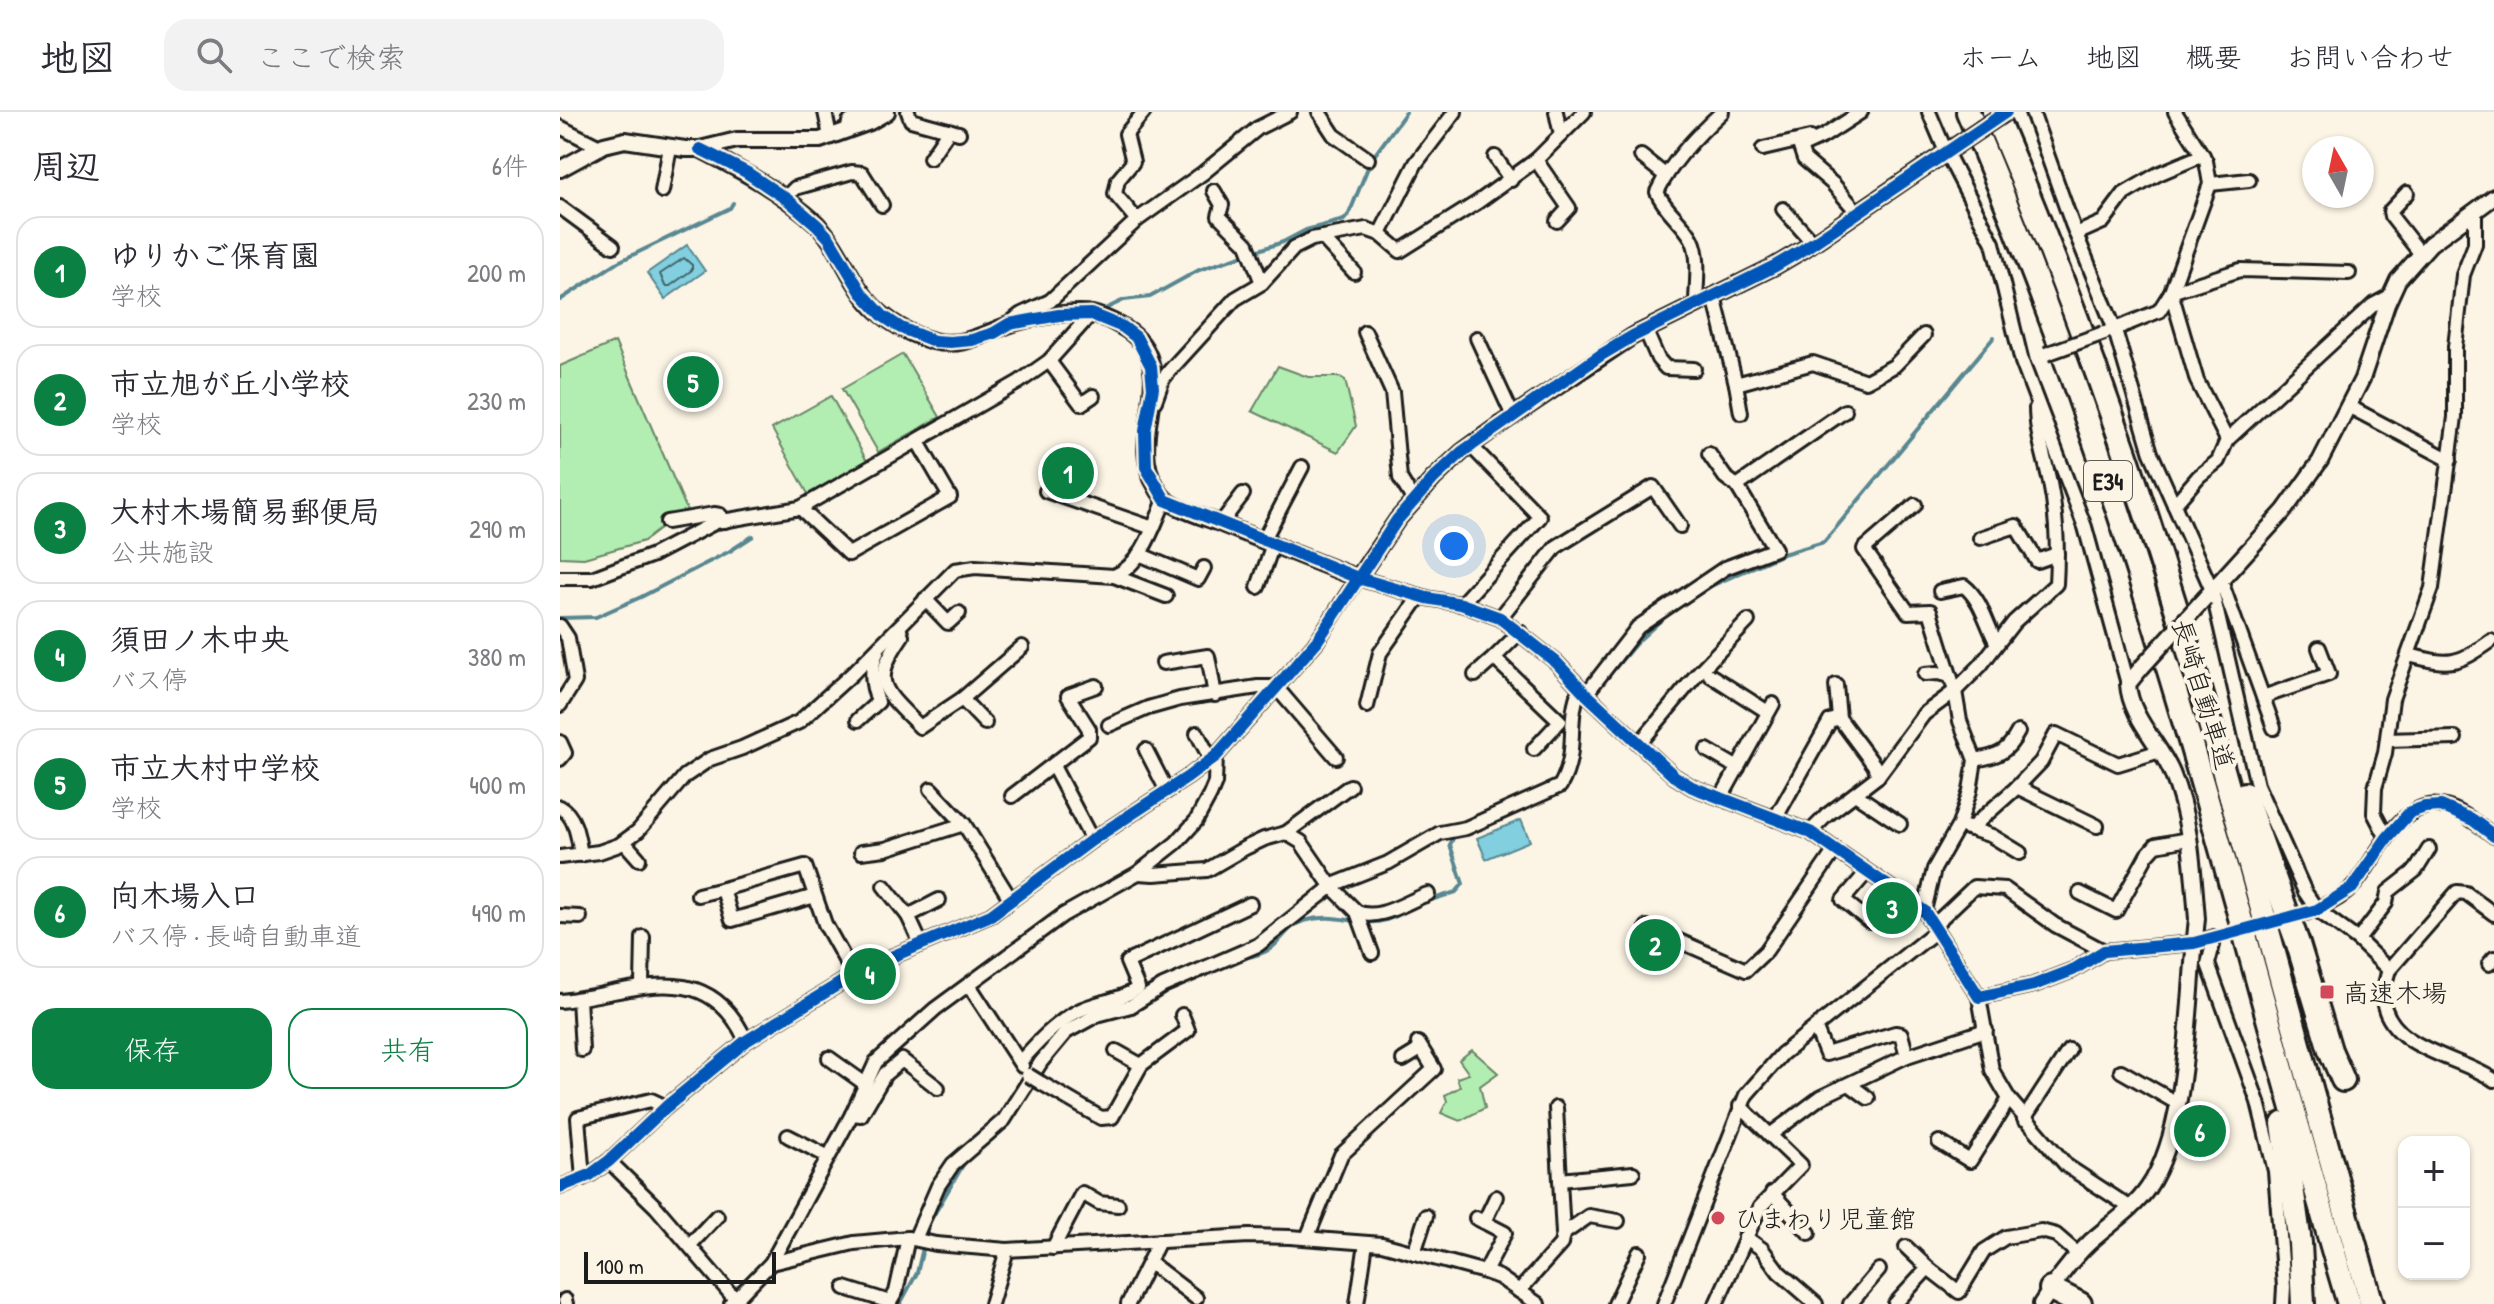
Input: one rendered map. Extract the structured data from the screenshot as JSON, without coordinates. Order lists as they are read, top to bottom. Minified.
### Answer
{"streets":{"highway":["E34","長崎自動車道"]},"places":{"transit":["高速木場"],"other":["ひまわり児童館"]},"scale_bar":"100 m","north":"top","page":{"header":"地図","search":"ここで検索","nav":["ホーム","地図","概要","お問い合わせ"],"heading":["周辺","6件"],"list":[{"mark":"1","name":"ゆりかご保育園","note":"学校","value":"200 m"},{"mark":"2","name":"市立旭が丘小学校","note":"学校","value":"230 m"},{"mark":"3","name":"大村木場簡易郵便局","note":"公共施設","value":"290 m"},{"mark":"4","name":"須田ノ木中央","note":"バス停","value":"380 m"},{"mark":"5","name":"市立大村中学校","note":"学校","value":"400 m"},{"mark":"6","name":"向木場入口","note":"バス停 · 長崎自動車道","value":"490 m"}],"pins":["5","1","3","2","4","6"],"buttons":["保存","共有"],"map_buttons":["+","−"],"scale":"100 m"}}
